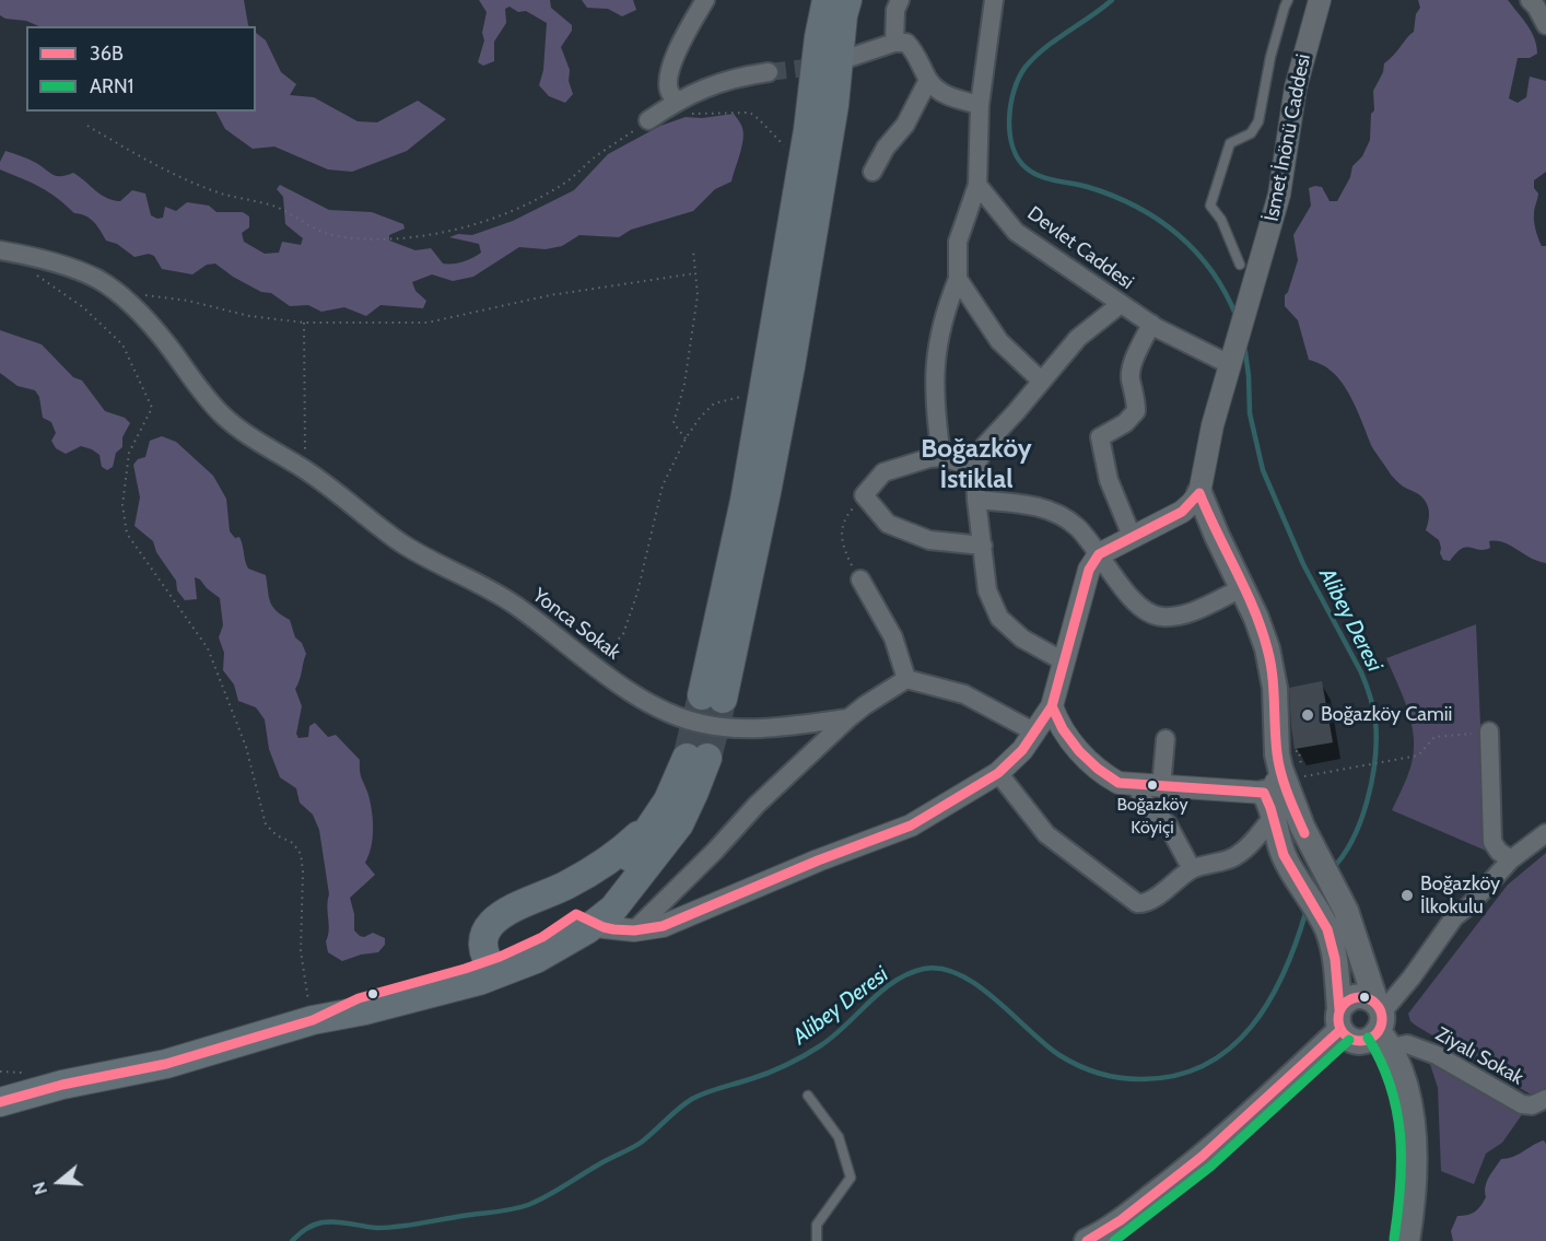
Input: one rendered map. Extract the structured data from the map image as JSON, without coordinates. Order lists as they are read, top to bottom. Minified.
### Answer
{"streets":{"street":["İsmet İnönü Caddesi","Devlet Caddesi","Yonca Sokak","Ziyalı Sokak"]},"crossings":[["İsmet İnönü Caddesi","Devlet Caddesi"]],"districts":["Boğazköy İstiklal"],"water":["Alibey Deresi"],"places":["Boğazköy Camii","Boğazköy Köyiçi","Boğazköy İlkokulu"],"lines":["transit line 36B","transit line ARN1"],"legend":["36B","ARN1"],"north":"left"}
